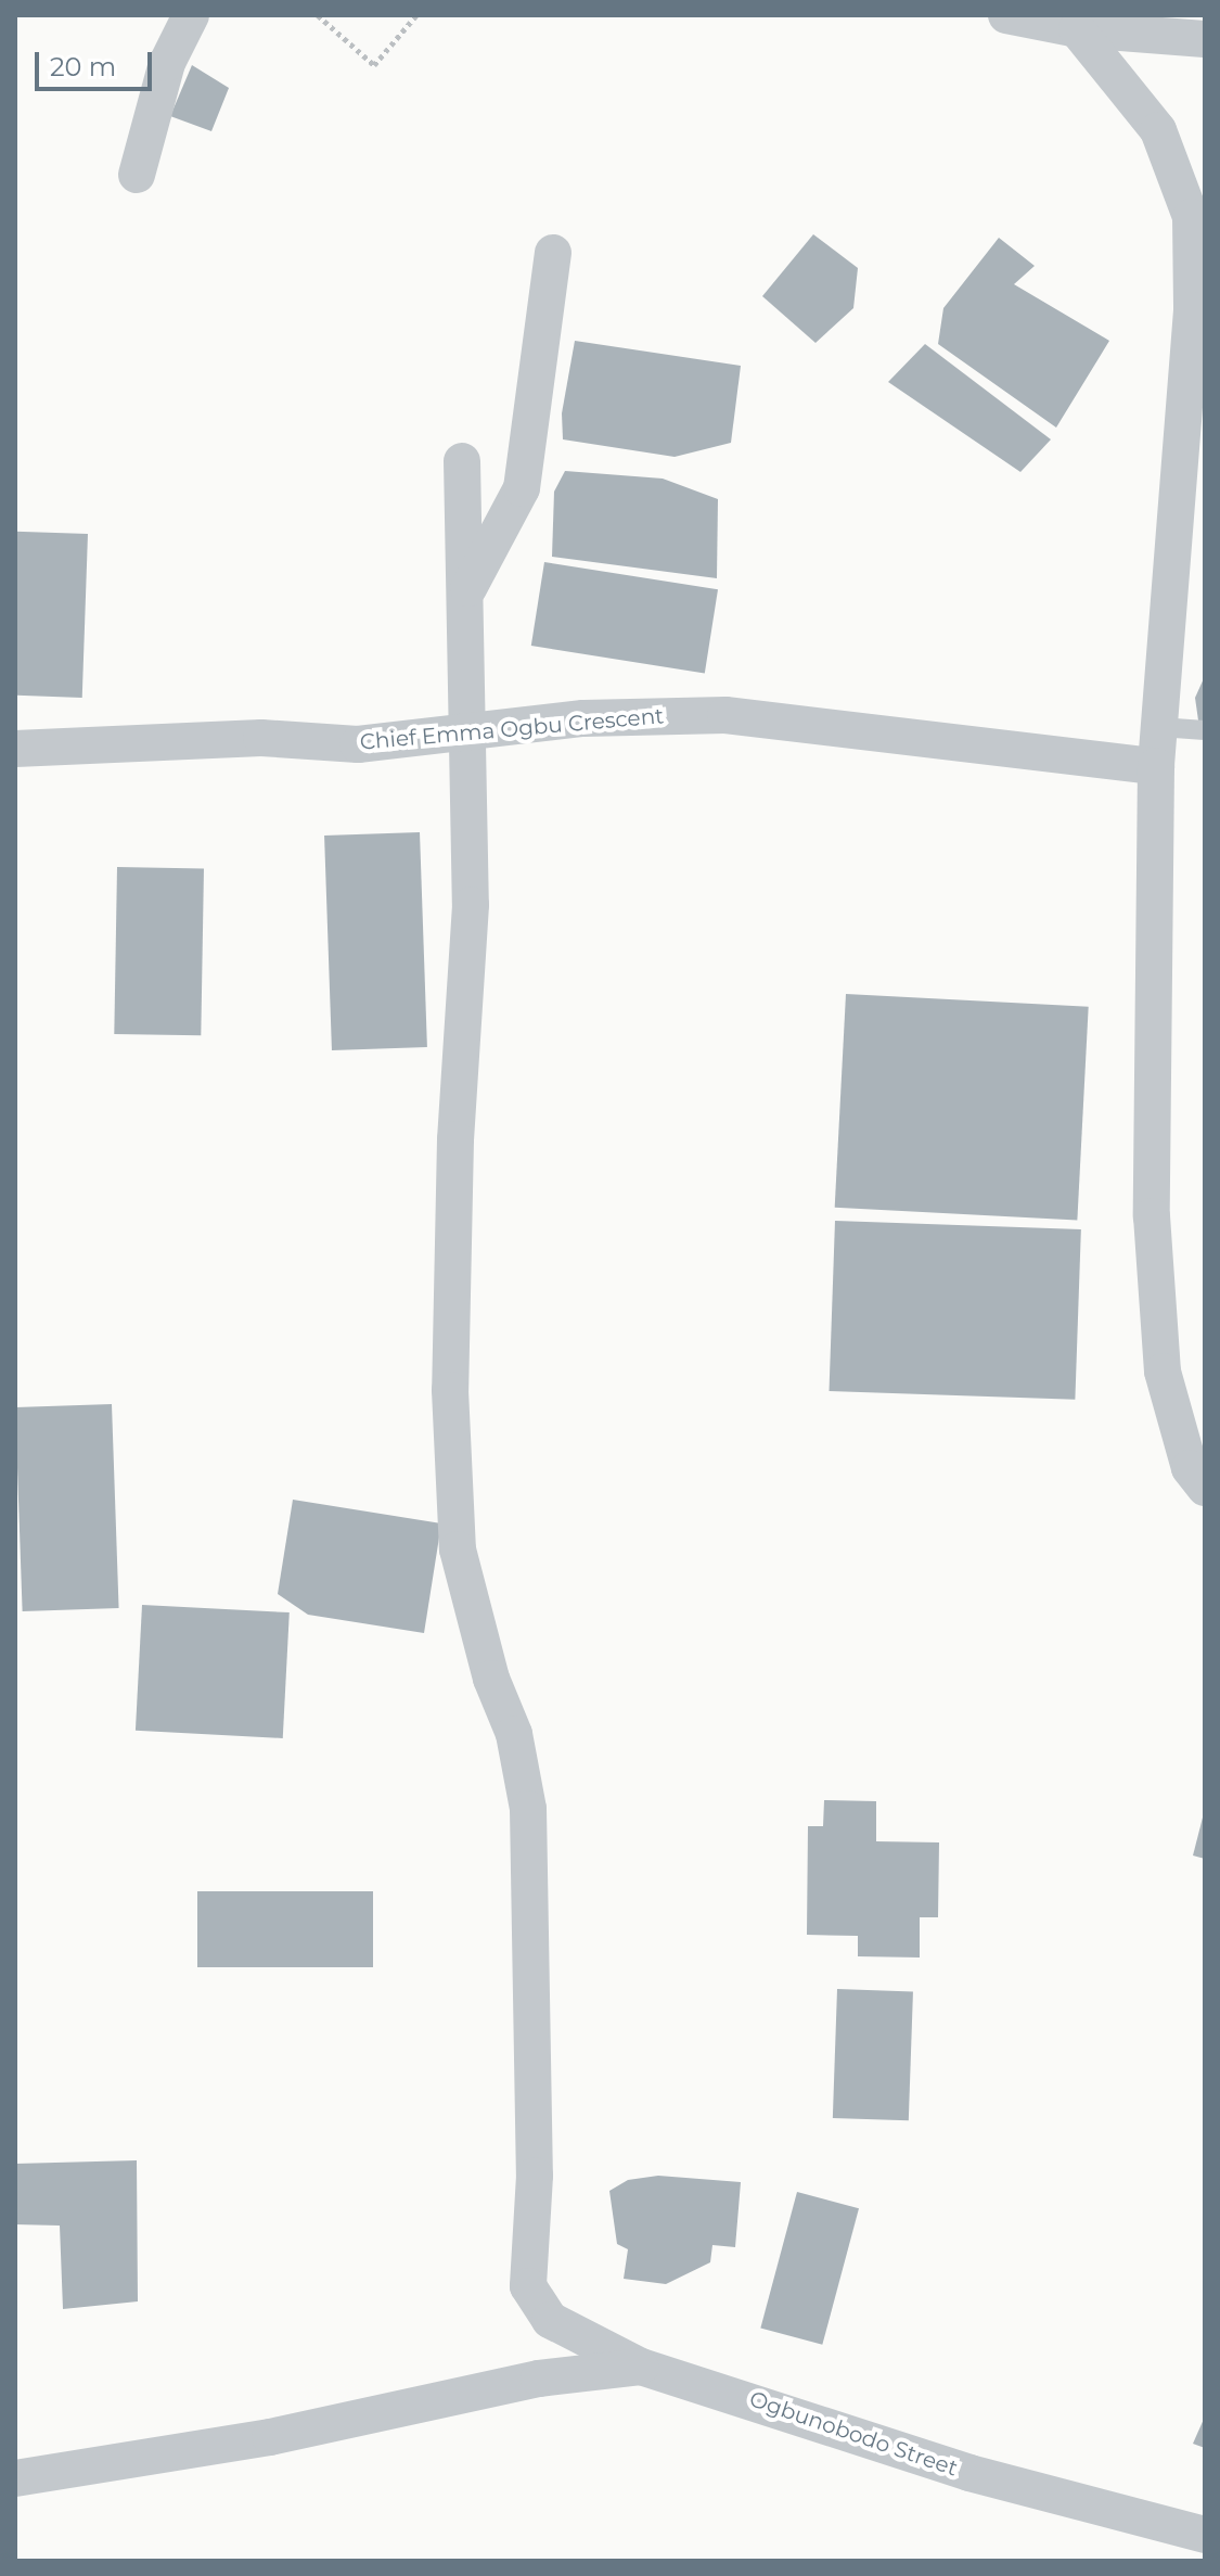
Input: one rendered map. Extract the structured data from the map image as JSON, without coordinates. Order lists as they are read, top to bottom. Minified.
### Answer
{"streets":{"street":["Chief Emma Ogbu Crescent","Ogbunobodo Street"]},"crossings":[["Chief Emma Ogbu Crescent","Ogbunobodo Street"]],"scale_bar":"20 m"}
